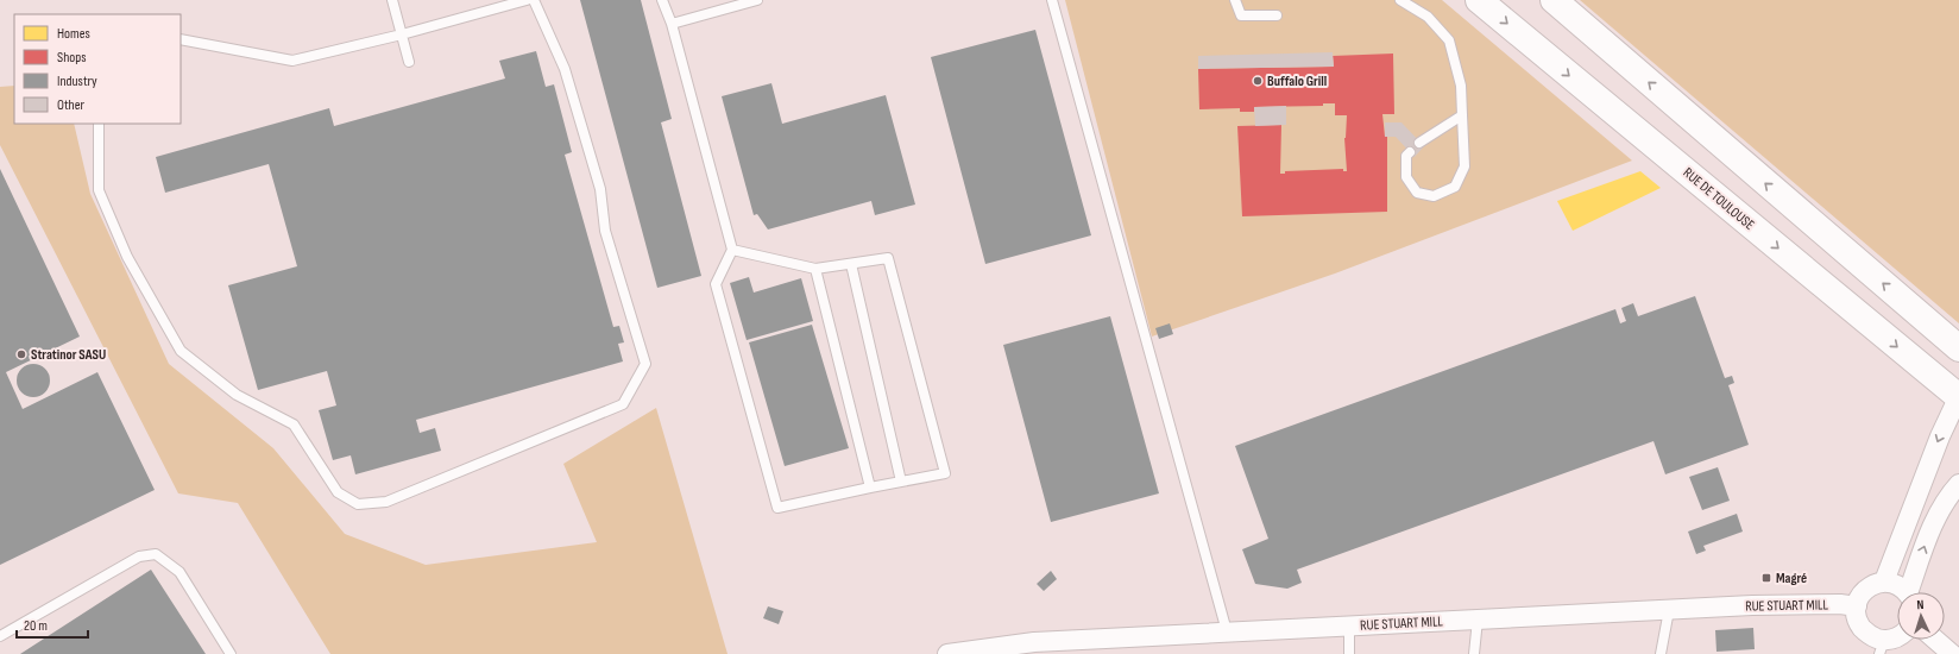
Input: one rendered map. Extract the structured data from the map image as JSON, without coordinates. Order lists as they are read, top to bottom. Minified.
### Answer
{"streets":{"main road":["RUE DE TOULOUSE"],"street":["RUE STUART MILL"]},"places":{"other":["Buffalo Grill","Stratinor SASU"],"transit":["Magré"]},"legend":["Homes","Shops","Industry","Other"],"scale_bar":"20 m","north":"top"}
